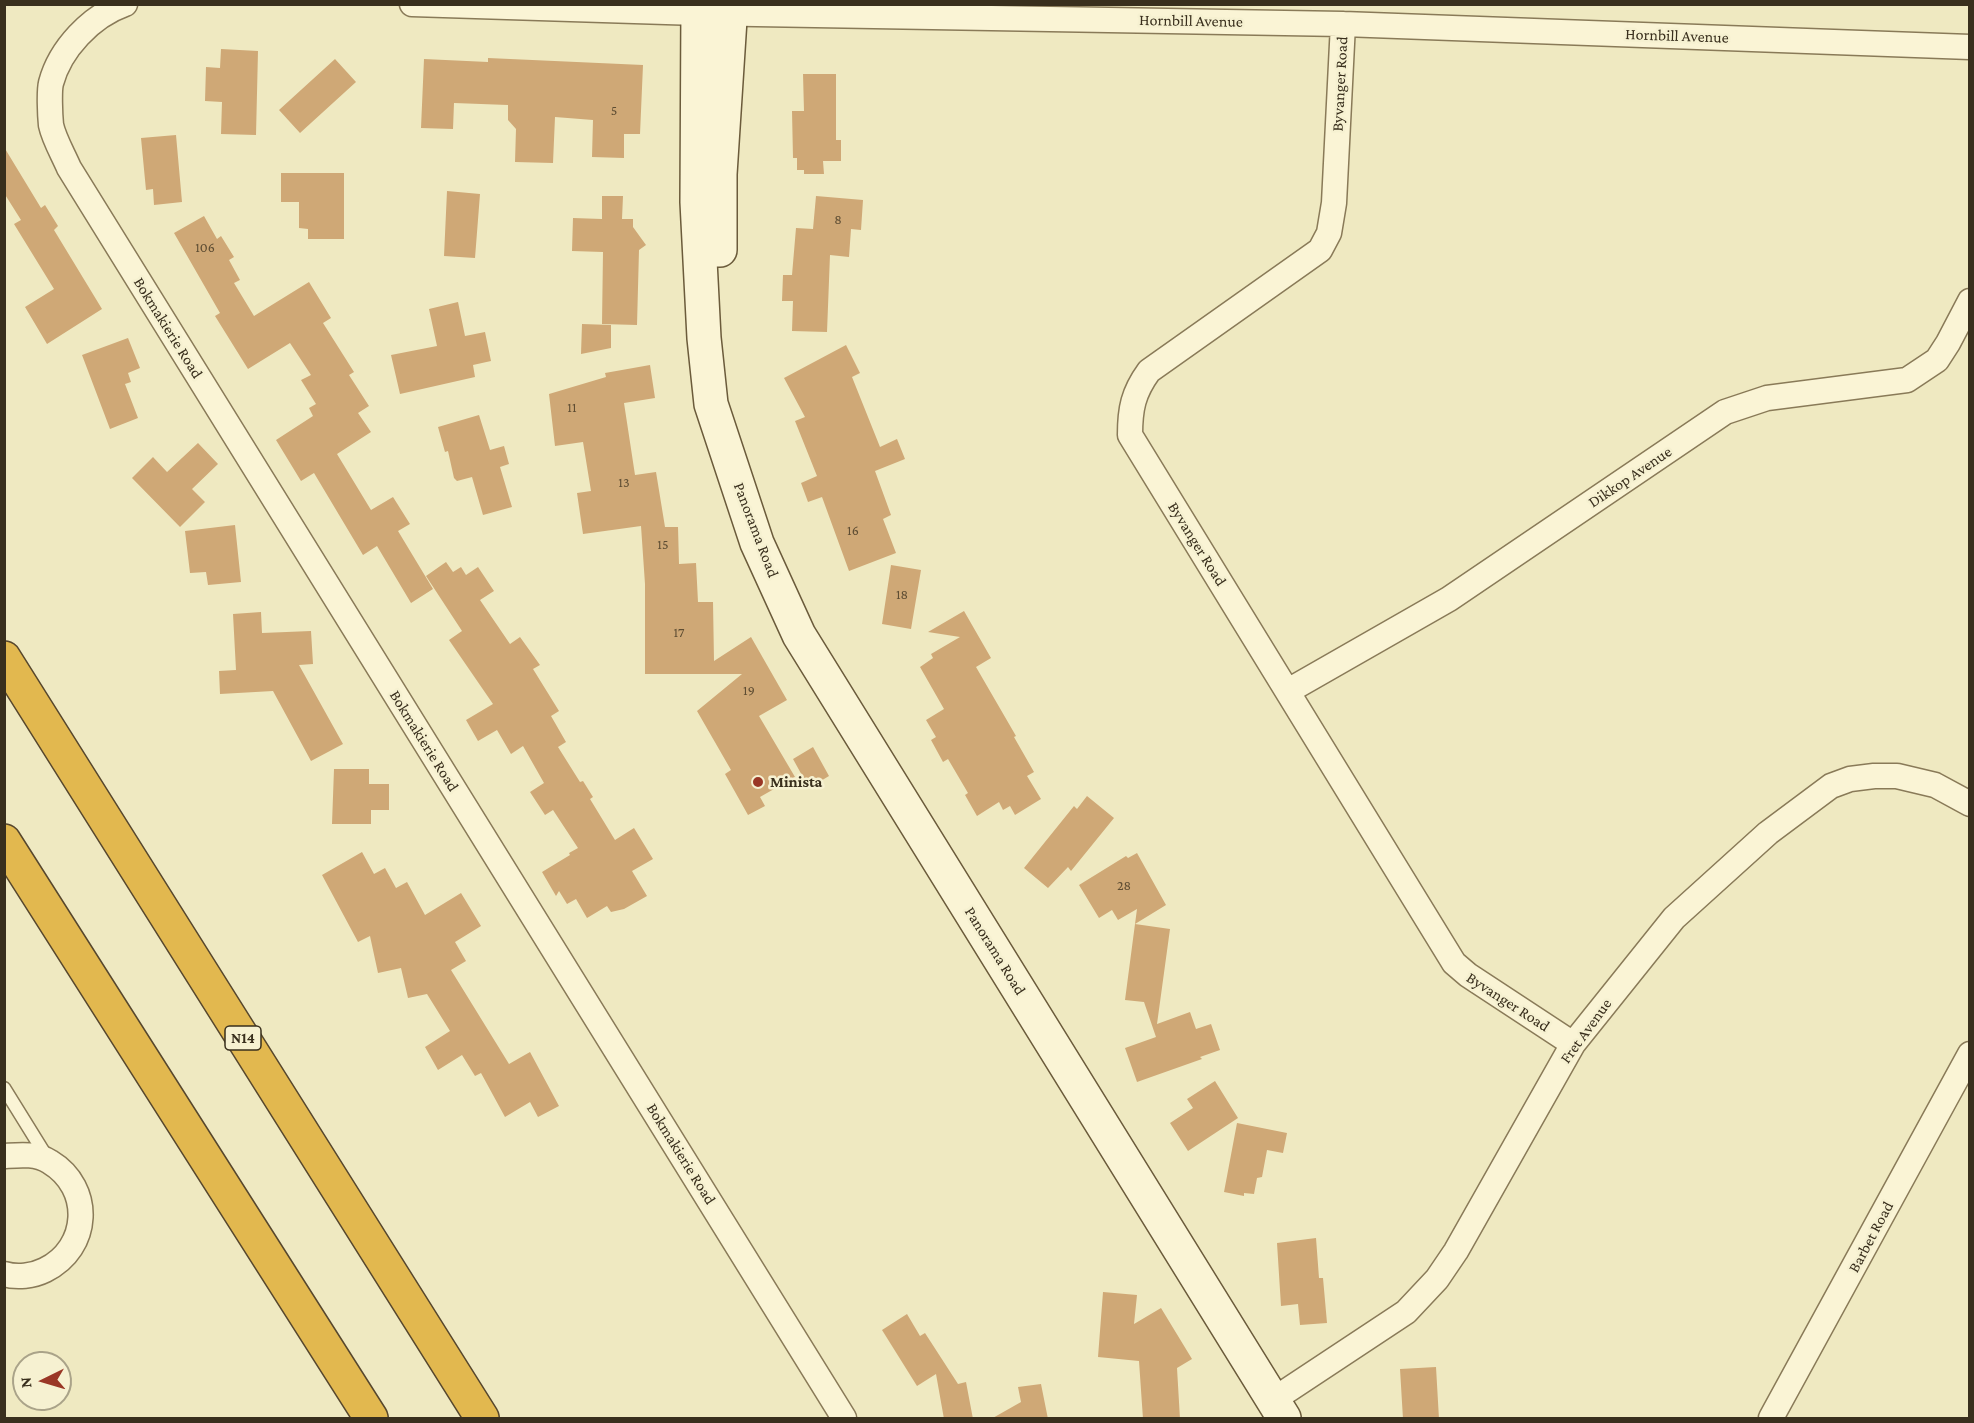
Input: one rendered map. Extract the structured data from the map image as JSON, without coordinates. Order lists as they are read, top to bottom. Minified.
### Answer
{"streets":{"highway":["N14"],"street":["Hornbill Avenue","Byvanger Road","Bokmakierie Road","Dikkop Avenue","Panorama Road","Fret Avenue","Barbet Road"]},"crossings":[["Hornbill Avenue","Byvanger Road"],["Hornbill Avenue","Panorama Road"],["Byvanger Road","Dikkop Avenue"],["Byvanger Road","Fret Avenue"],["Panorama Road","Fret Avenue"]],"places":["Minista"],"house_numbers":["5","8","106","11","13","16","15","18","17","19","28"],"north":"left"}
